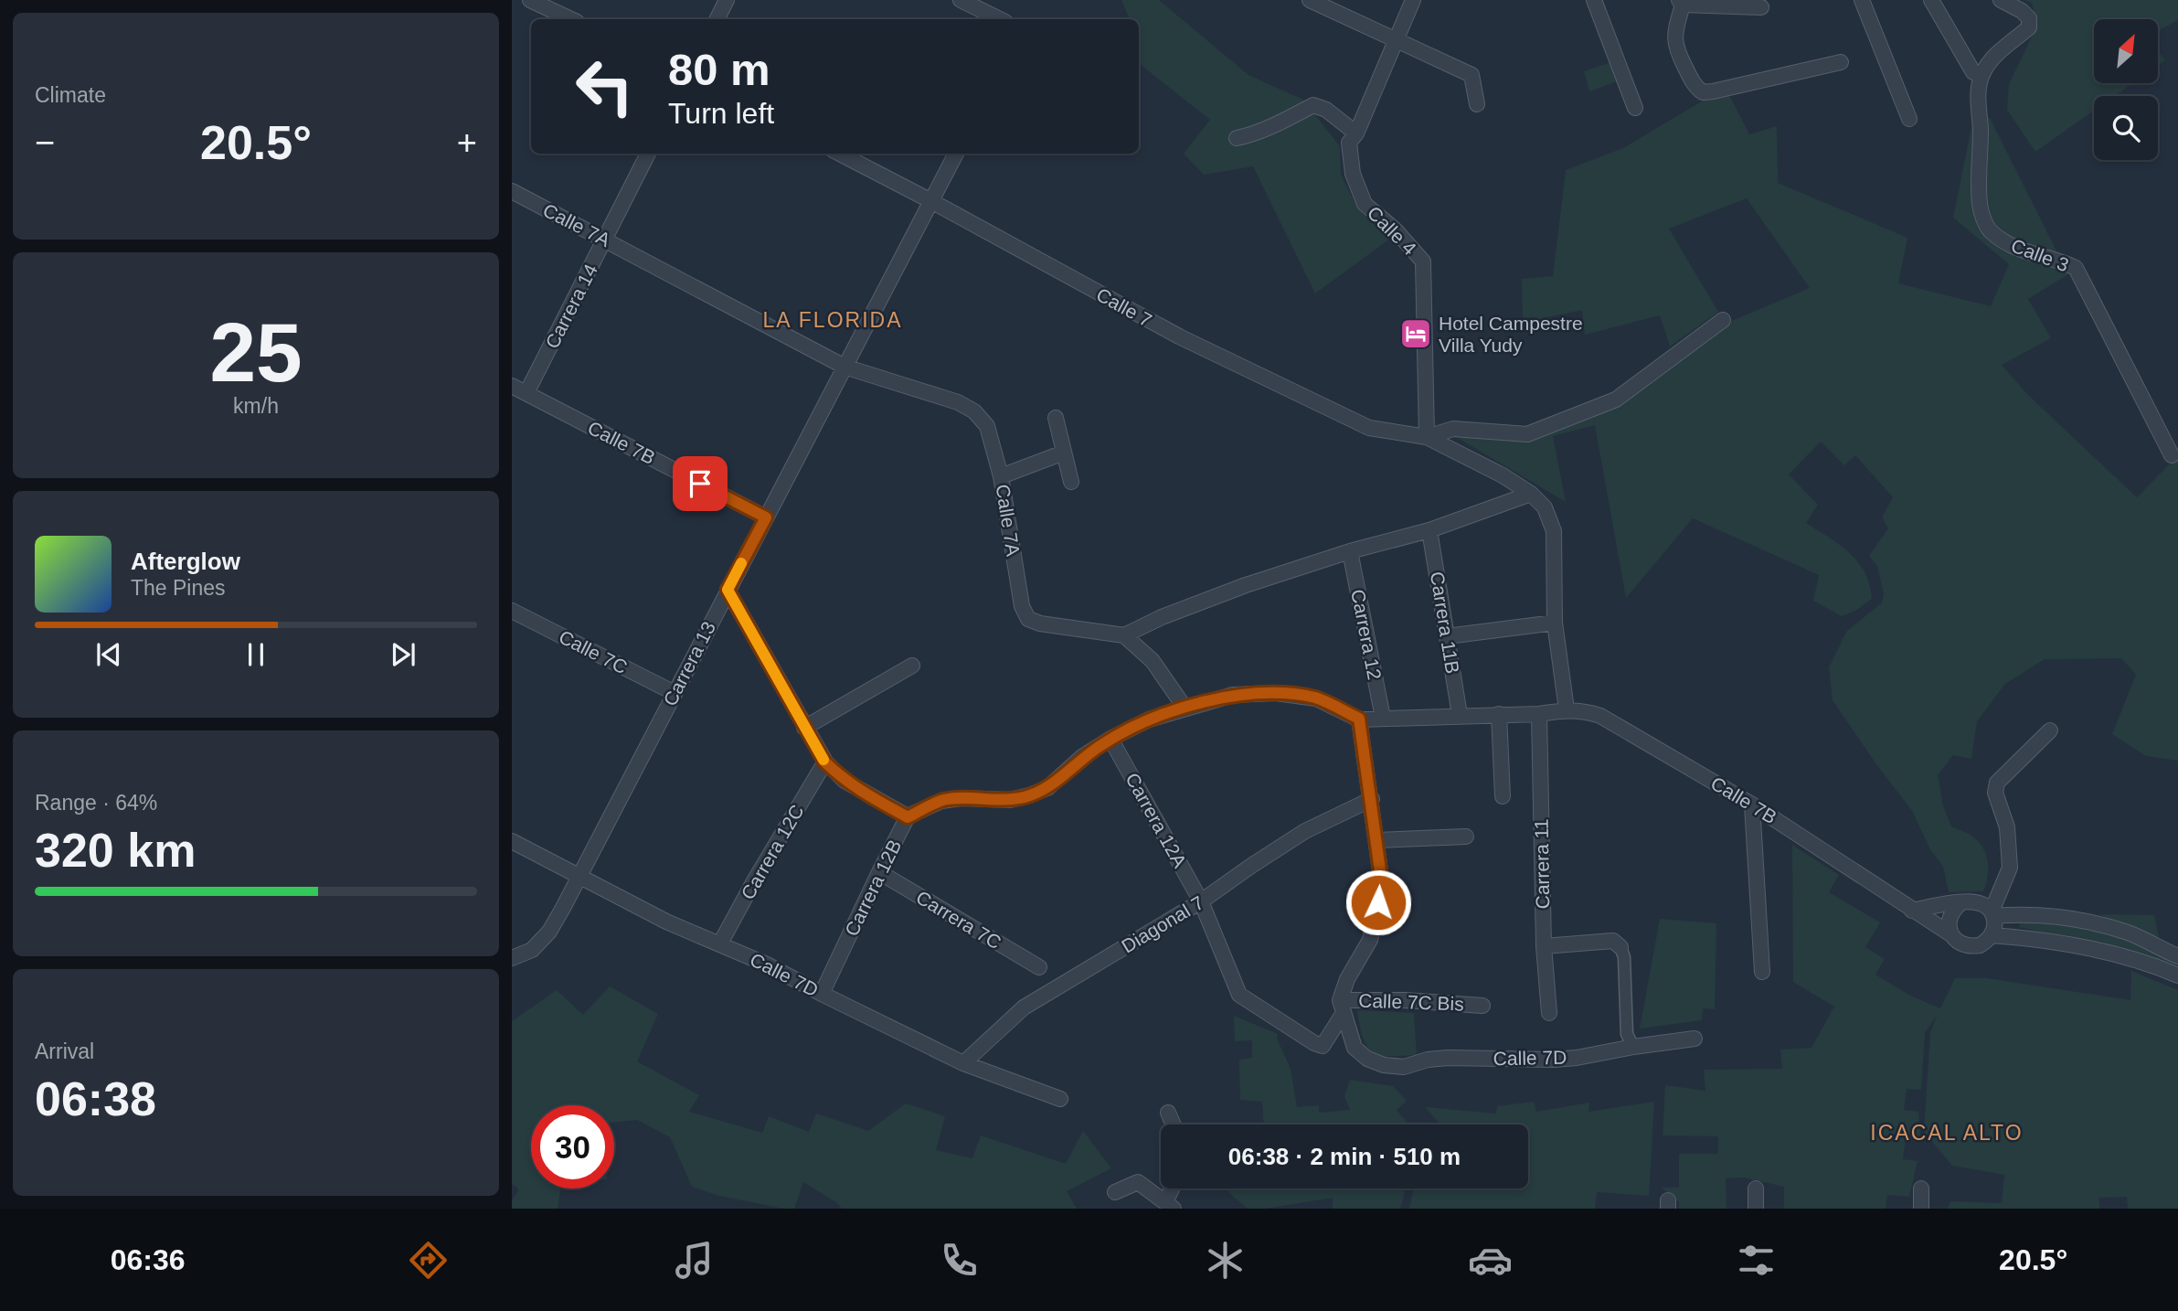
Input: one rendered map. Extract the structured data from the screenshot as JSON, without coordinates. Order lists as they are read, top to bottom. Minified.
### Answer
{"streets":{"street":["Calle 7A","Calle 4","Calle 3","Carrera 14","Calle 7","Calle 7B","Carrera 11B","Carrera 12","Calle 7C","Carrera 13","Carrera 12A","Carrera 12C","Carrera 11","Carrera 12B","Carrera 7C","Diagonal 7","Calle 7D","Calle 7C Bis"]},"crossings":[["Calle 7A","Carrera 14"],["Calle 7A","Carrera 13"],["Calle 4","Calle 7"],["Carrera 14","Calle 7B"],["Calle 7","Carrera 13"],["Calle 7B","Carrera 11B"],["Calle 7B","Carrera 12"],["Calle 7B","Carrera 13"],["Calle 7B","Carrera 11"],["Calle 7B","Carrera 12B"],["Calle 7C","Carrera 13"],["Carrera 13","Calle 7D"],["Carrera 12A","Carrera 12B"],["Carrera 12A","Diagonal 7"],["Carrera 12C","Calle 7D"],["Carrera 12B","Carrera 7C"],["Carrera 12B","Calle 7D"],["Diagonal 7","Calle 7D"],["Calle 7D","Calle 7C Bis"]],"districts":["LA FLORIDA","ICACAL ALTO"],"places":{"hotel":["Hotel Campestre Villa Yudy"]},"north":"top right","page":{"tile":["Climate",["25","km/h"],["Range · 64%","320 km"],["Arrival","06:38"]],"turn":["80 m","Turn left"],"heat":["−","20.5°","+"],"song":["Afterglow","The Pines"],"limit":"30","trip":"06:38 · 2 min · 510 m","tabs":["06:36","20.5°"]}}
